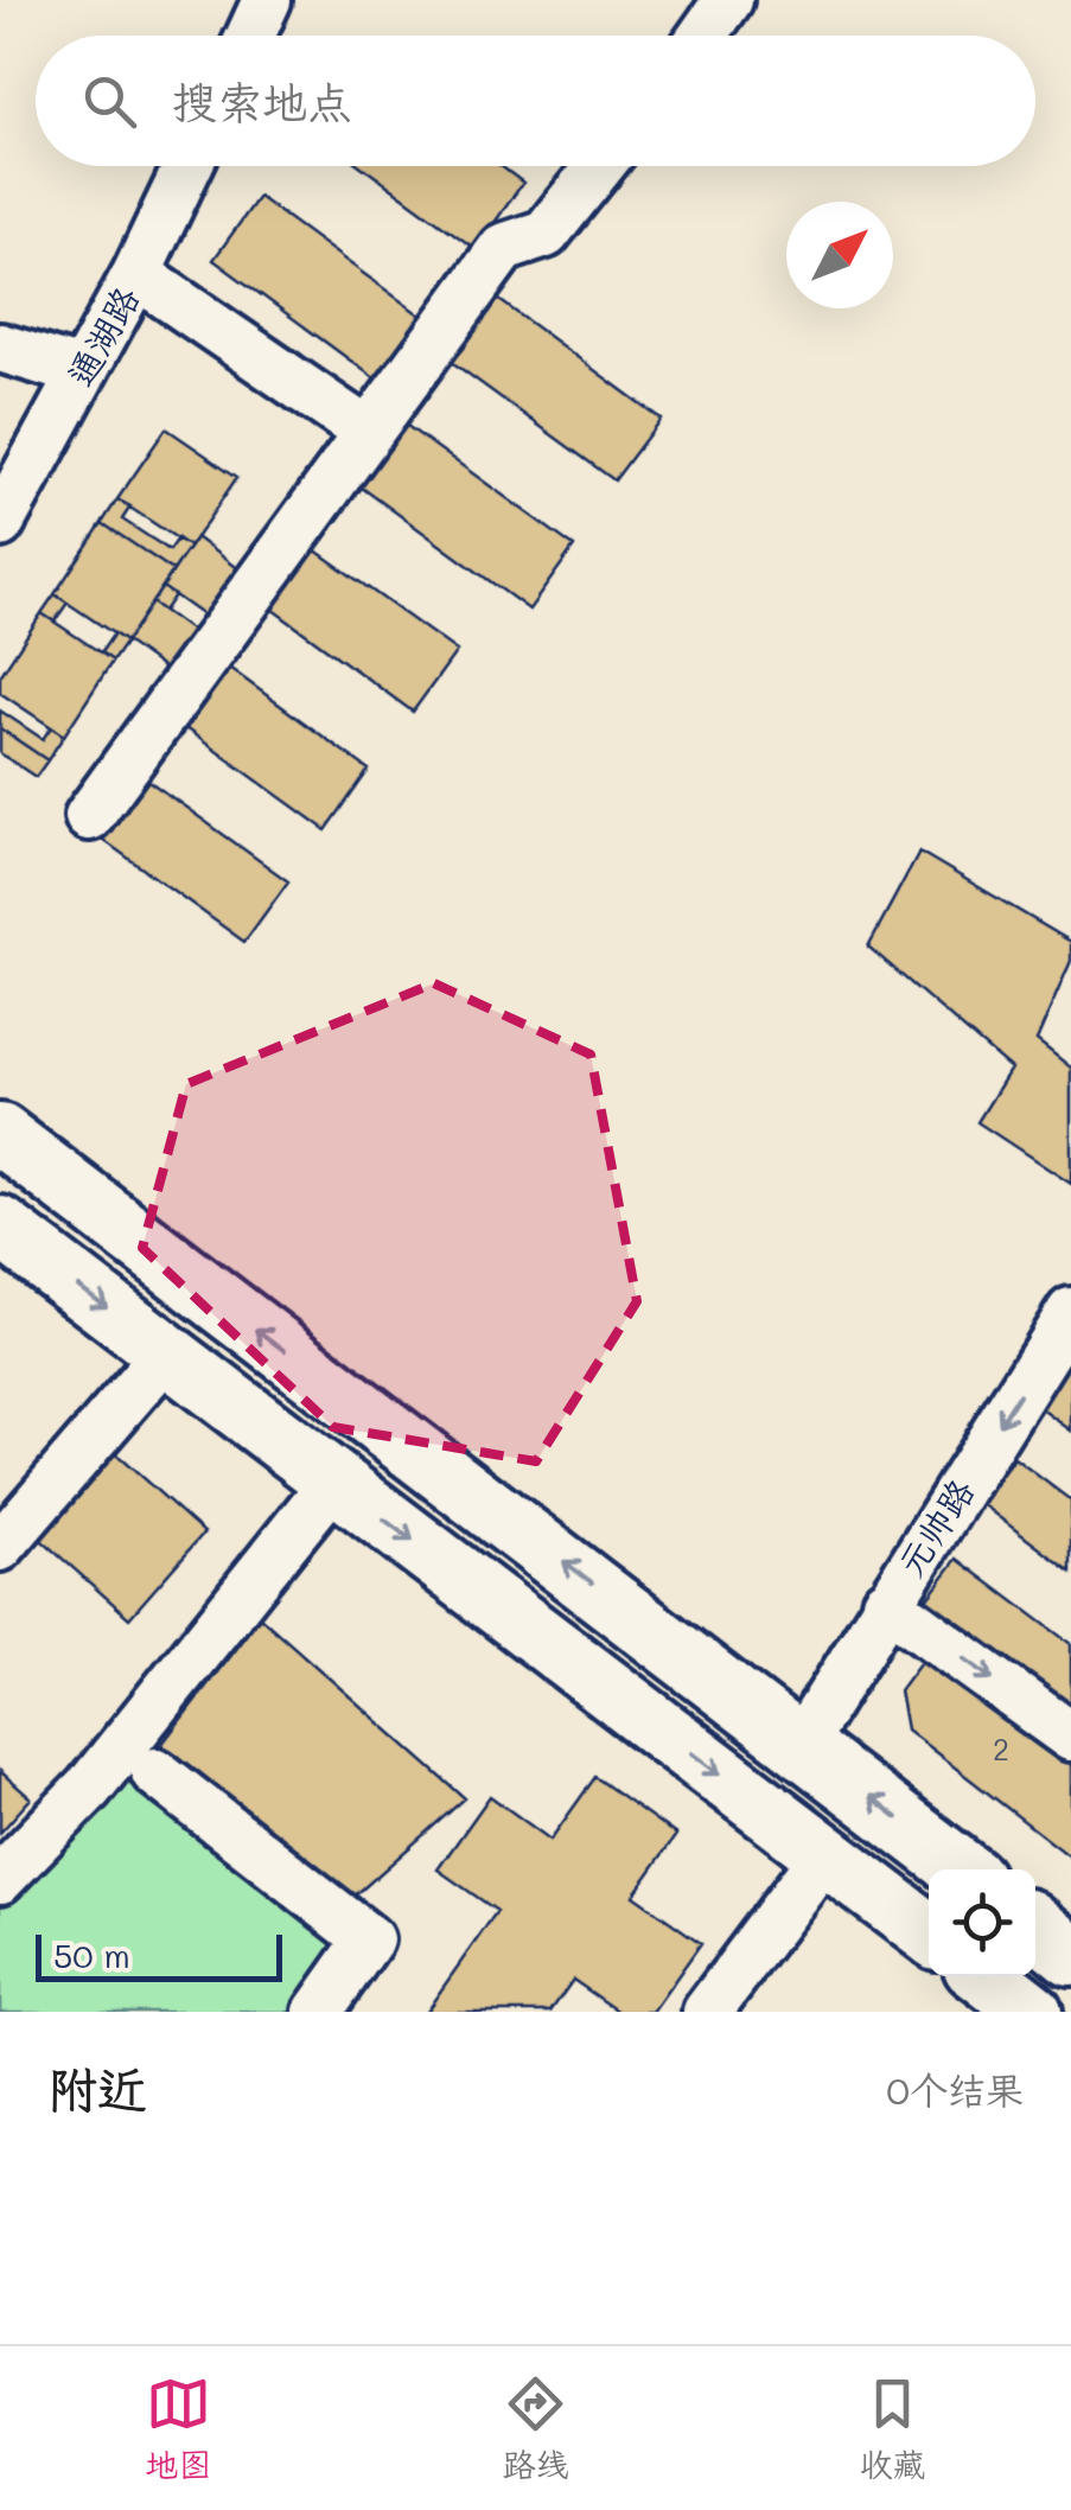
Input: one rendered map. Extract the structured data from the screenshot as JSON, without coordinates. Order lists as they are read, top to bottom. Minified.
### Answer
{"streets":{"street":["通湖路","元帅路"]},"one_way":["元帅路"],"house_numbers":["2"],"scale_bar":"50 m","north":"top right","page":{"search":"搜索地点","scale":"50 m","heading":["附近","0个结果"],"nav":["地图","路线","收藏"]}}
